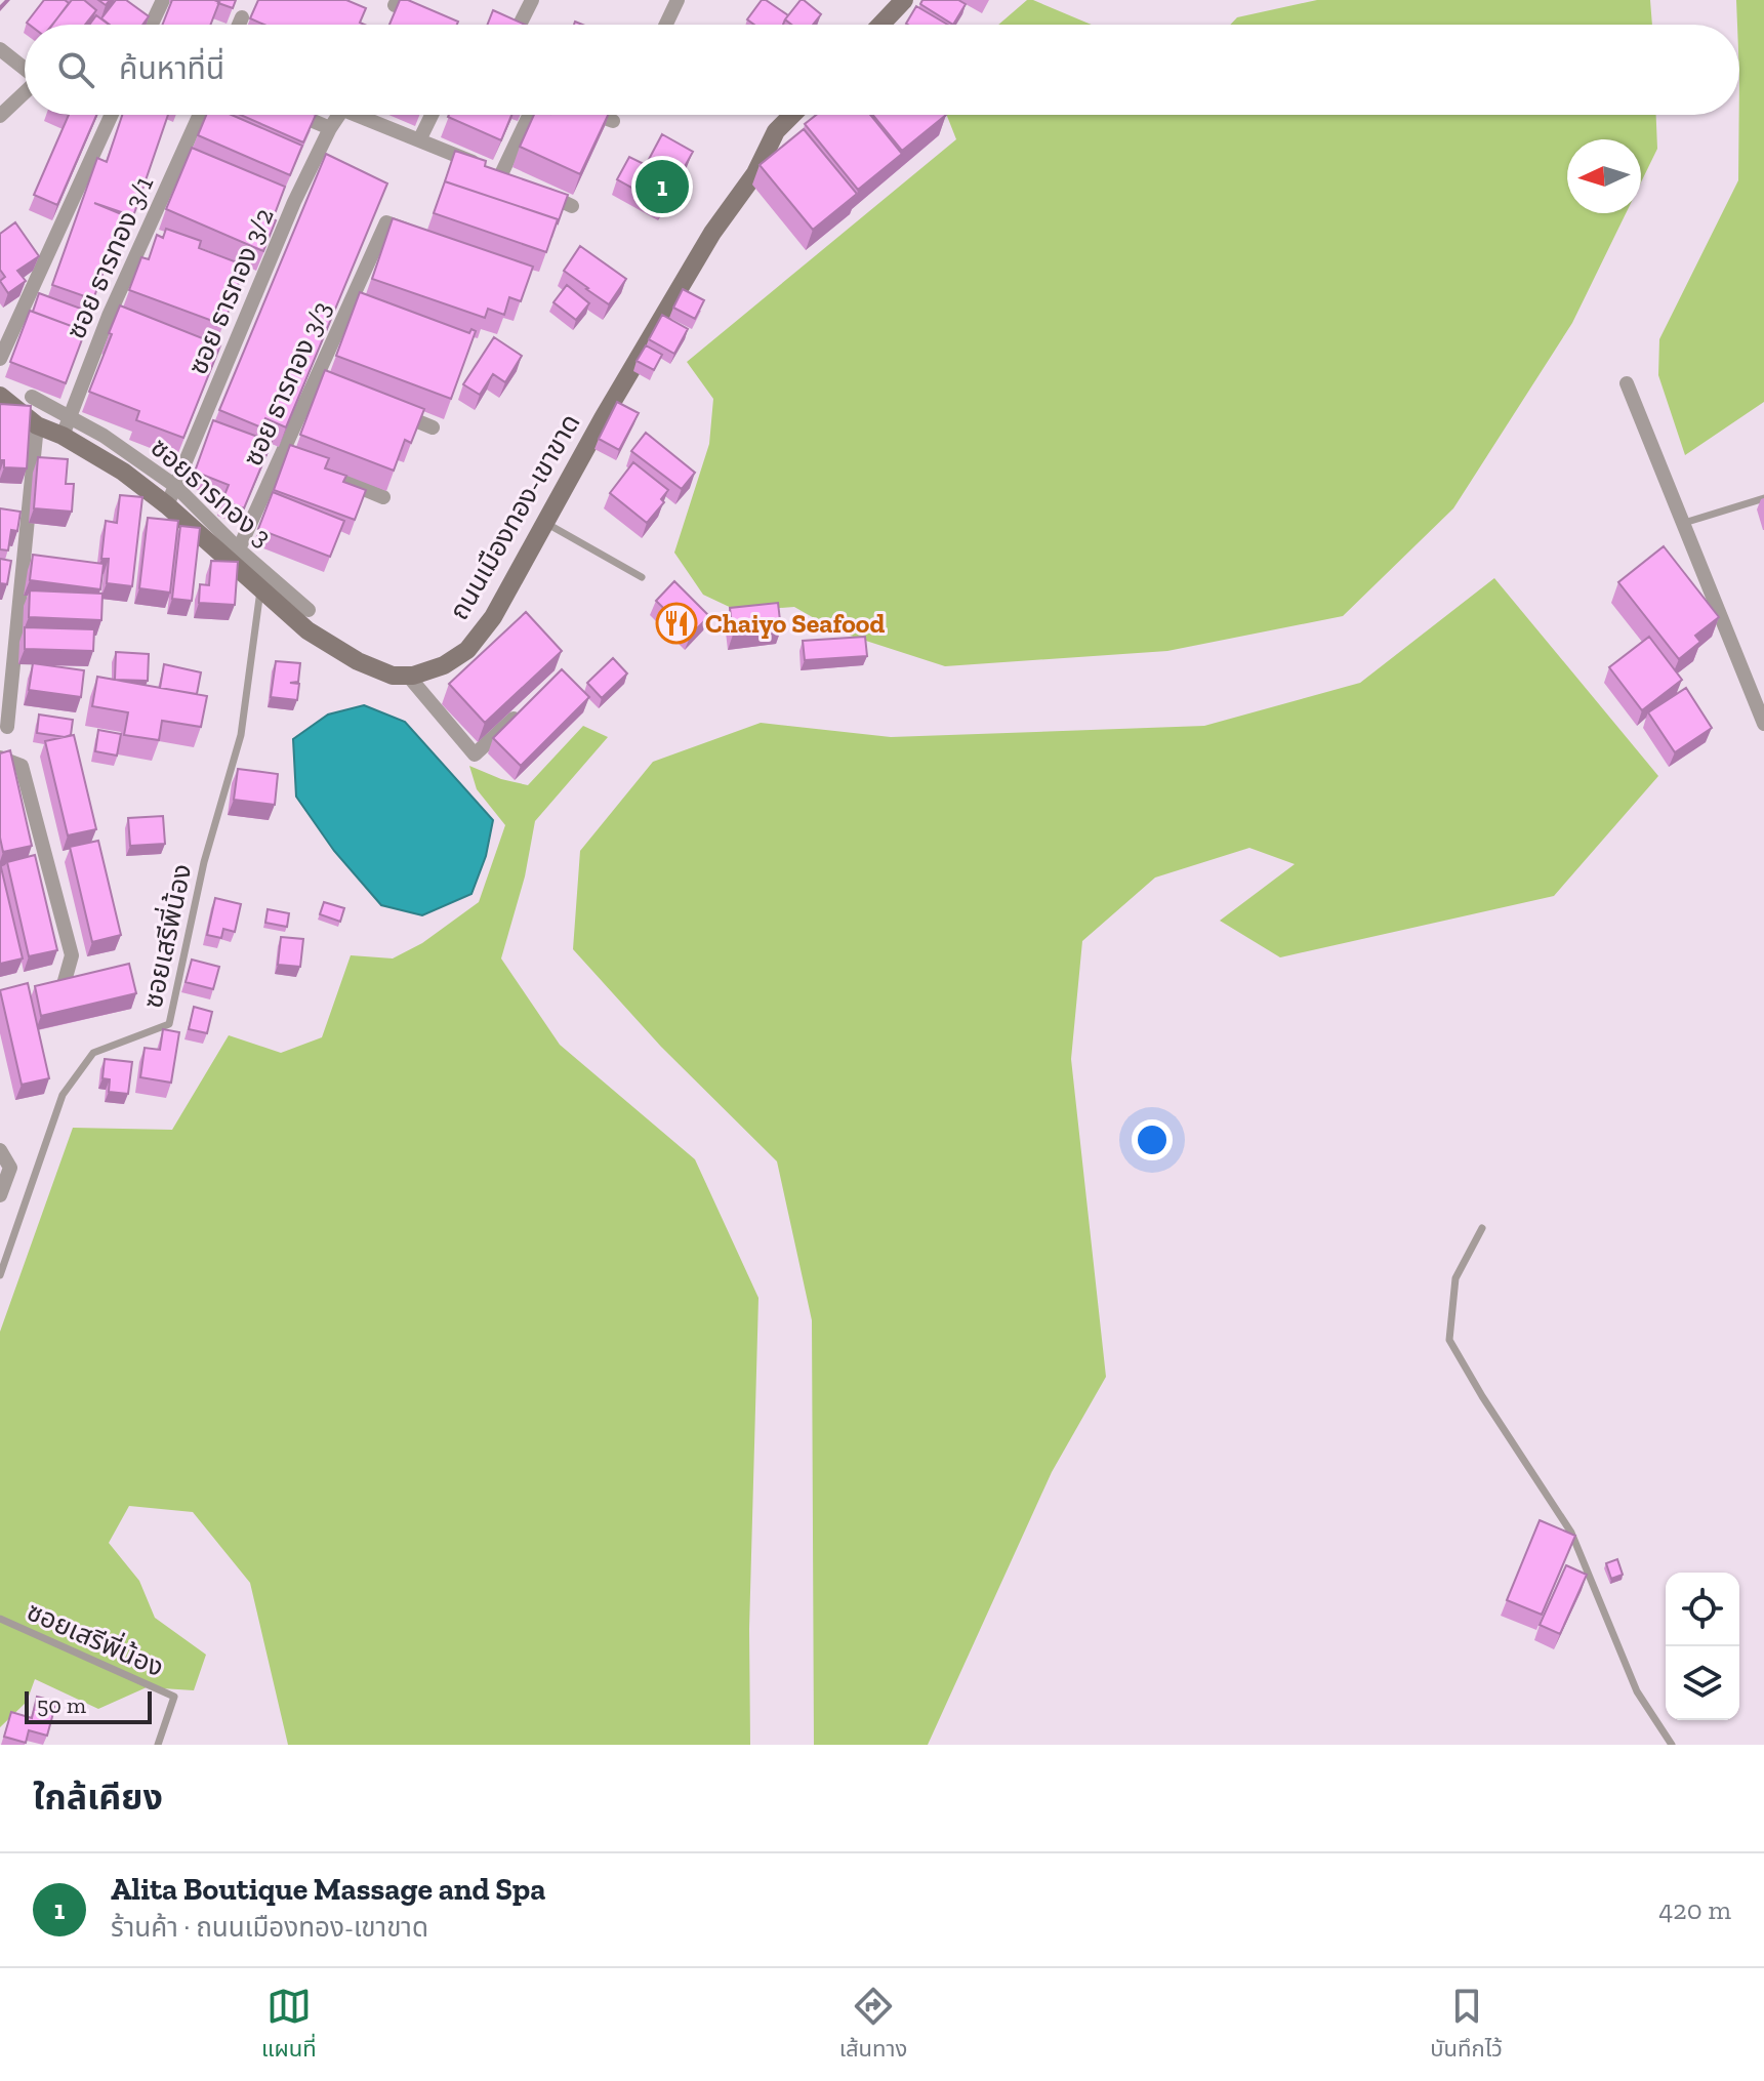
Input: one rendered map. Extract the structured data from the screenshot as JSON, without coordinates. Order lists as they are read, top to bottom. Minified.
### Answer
{"streets":{"street":["ซอย ธารทอง 3/1","ซอย ธารทอง 3/2","ซอย ธารทอง 3/3","ซอยธารทอง 3","ถนนเมืองทอง-เขาขาด"],"lane":["ซอยเสรีพี่น้อง"]},"crossings":[["ซอย ธารทอง 3/1","ซอยธารทอง 3"],["ซอย ธารทอง 3/2","ซอยธารทอง 3"],["ซอย ธารทอง 3/3","ซอยธารทอง 3"]],"places":{"restaurant":["Chaiyo Seafood"]},"scale_bar":"50 m","north":"left","page":{"search":"ค้นหาที่นี่","pins":"1","scale":"50 m","heading":"ใกล้เคียง","list":[{"mark":"1","name":"Alita Boutique Massage and Spa","note":"ร้านค้า · ถนนเมืองทอง-เขาขาด","value":"420 m"}],"nav":["แผนที่","เส้นทาง","บันทึกไว้"]}}
